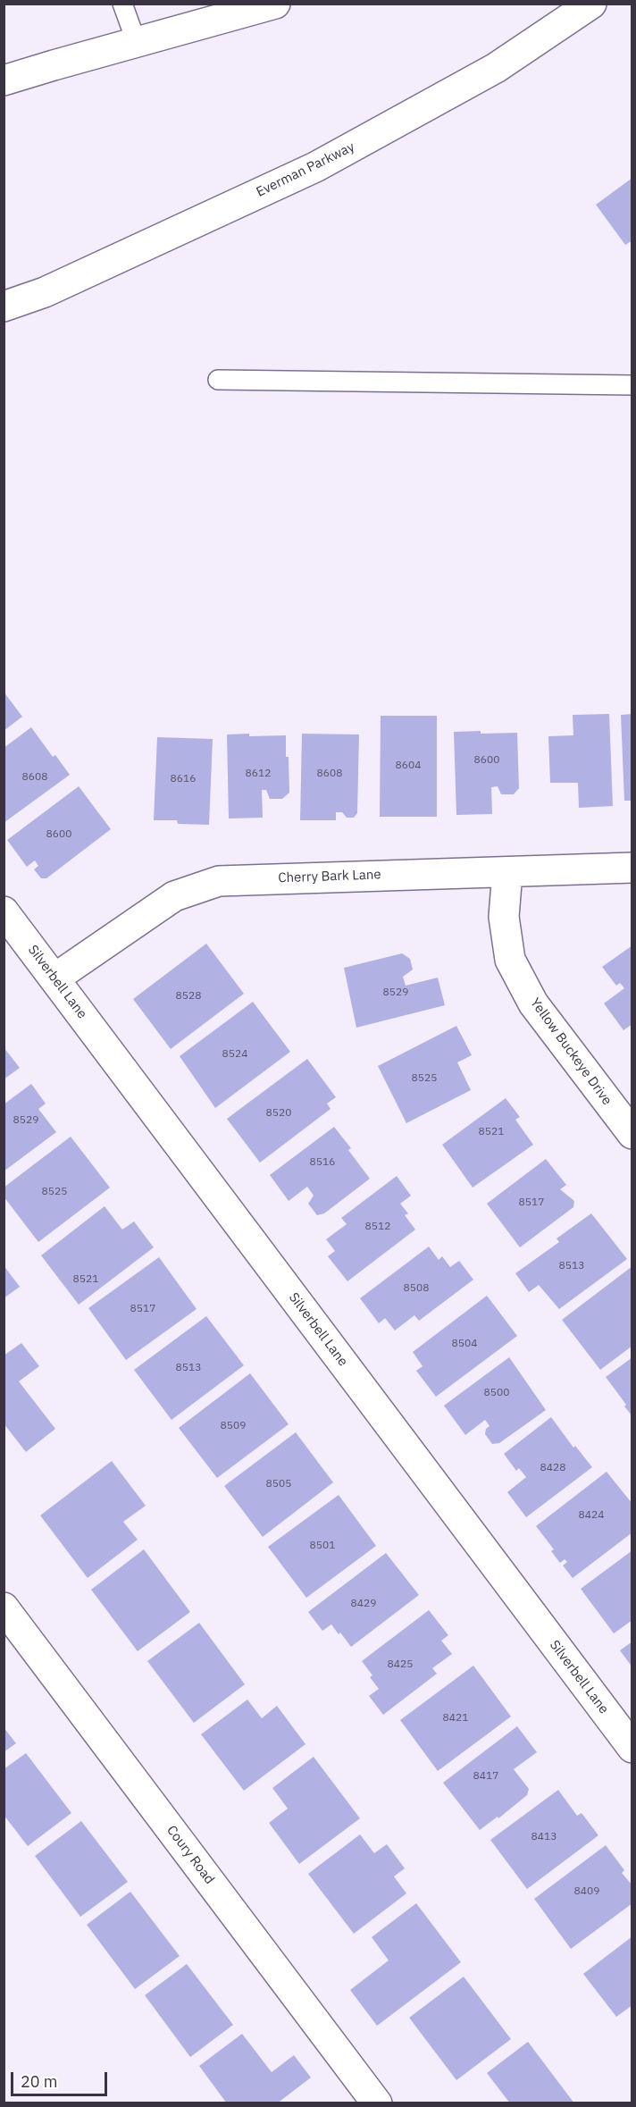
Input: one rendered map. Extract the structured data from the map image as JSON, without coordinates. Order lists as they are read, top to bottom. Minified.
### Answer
{"streets":{"street":["Everman Parkway","Cherry Bark Lane","Silverbell Lane","Yellow Buckeye Drive","Coury Road"]},"crossings":[["Cherry Bark Lane","Silverbell Lane"],["Cherry Bark Lane","Yellow Buckeye Drive"]],"house_numbers":["8600","8604","8612","8608","8608","8616","8600","8529","8528","8524","8525","8520","8529","8521","8516","8525","8517","8512","8513","8521","8508","8517","8504","8513","8500","8509","8428","8505","8424","8501","8429","8425","8421","8417","8413","8409"],"scale_bar":"20 m"}
